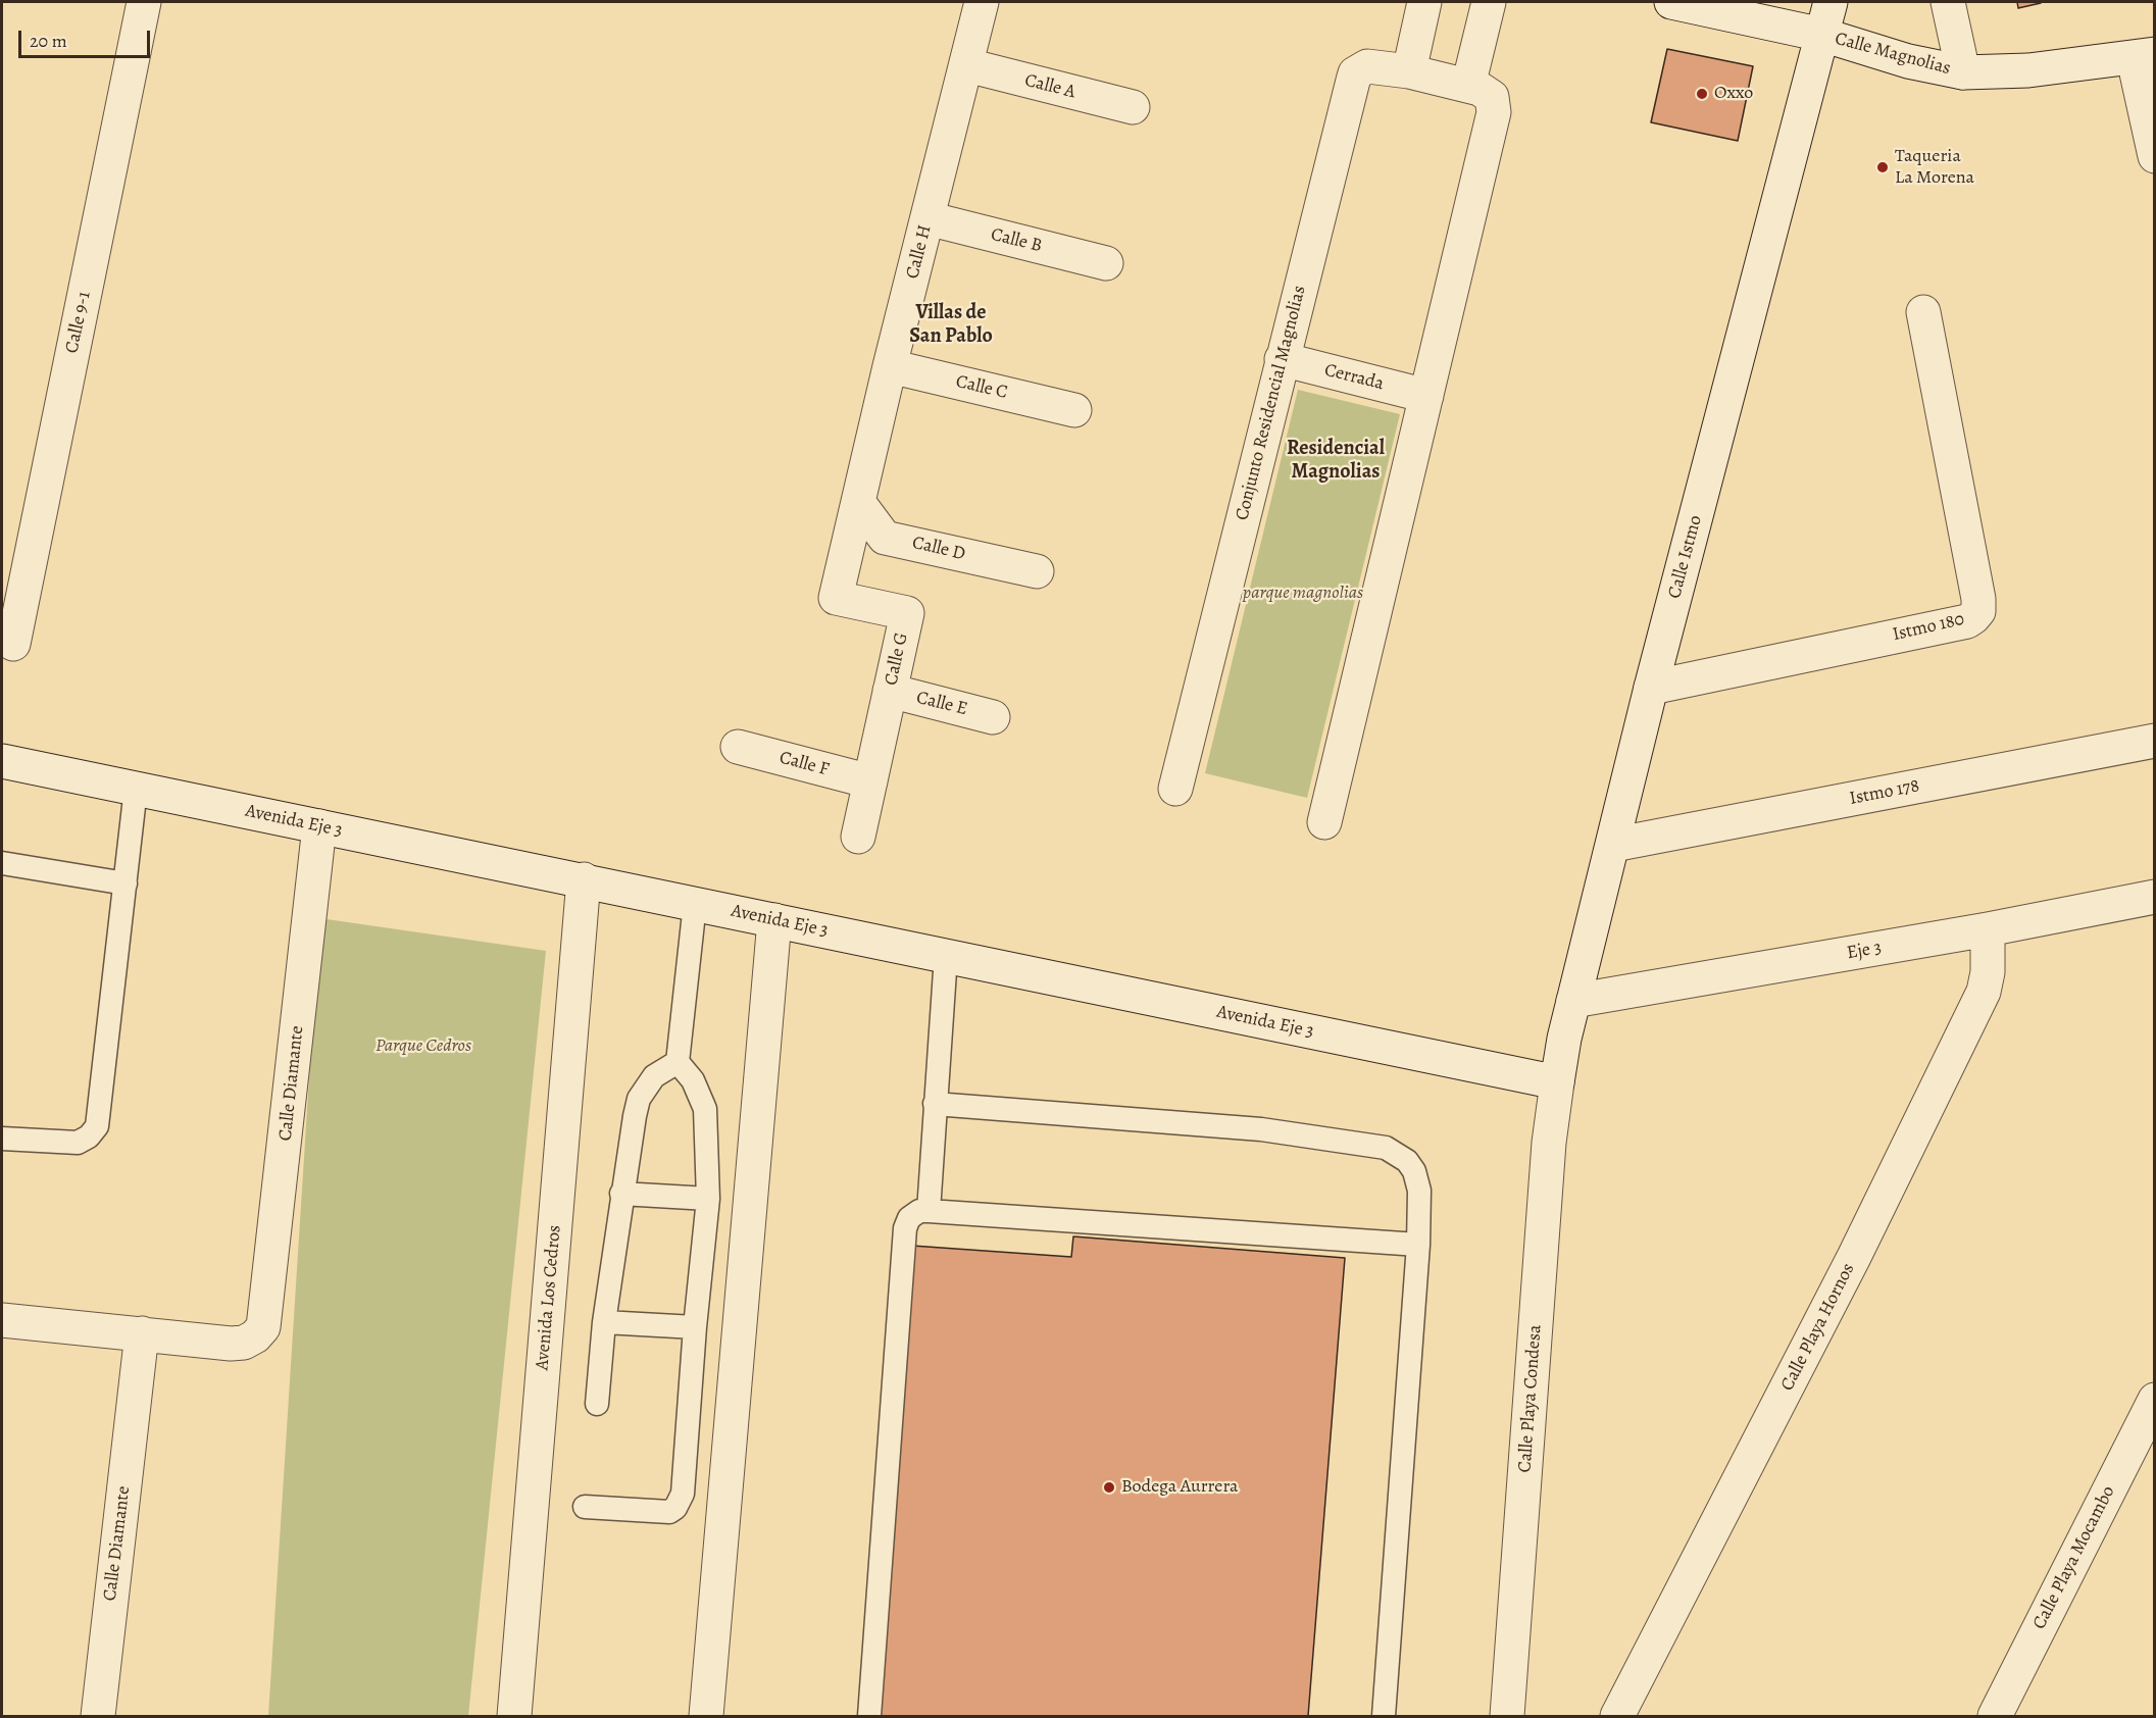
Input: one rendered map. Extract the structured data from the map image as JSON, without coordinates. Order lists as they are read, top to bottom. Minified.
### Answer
{"streets":{"street":["Calle Magnolias","Calle A","Calle B","Calle H","Calle 9-1","Cerrada","Calle C","Conjunto Residencial Magnolias","Calle D","Calle Istmo","Istmo 180","Calle G","Calle E","Calle F","Istmo 178","Avenida Eje 3","Eje 3","Calle Diamante","Avenida Los Cedros","Calle Playa Hornos","Calle Playa Condesa","Calle Playa Mocambo"]},"crossings":[["Calle Magnolias","Calle Istmo"],["Calle A","Calle H"],["Calle B","Calle H"],["Calle H","Calle C"],["Calle H","Calle D"],["Calle H","Calle G"],["Cerrada","Conjunto Residencial Magnolias"],["Calle D","Calle G"],["Calle Istmo","Istmo 180"],["Calle Istmo","Istmo 178"],["Calle Istmo","Avenida Eje 3"],["Calle Istmo","Eje 3"],["Calle Istmo","Calle Playa Condesa"],["Calle G","Calle E"],["Calle G","Calle F"],["Avenida Eje 3","Calle Diamante"],["Avenida Eje 3","Avenida Los Cedros"],["Avenida Eje 3","Calle Playa Condesa"],["Eje 3","Calle Playa Hornos"]],"districts":["Villas de San Pablo","Residencial Magnolias"],"parks":["parque magnolias","Parque Cedros"],"places":["Oxxo","Taqueria La Morena","Bodega Aurrera"],"scale_bar":"20 m"}
